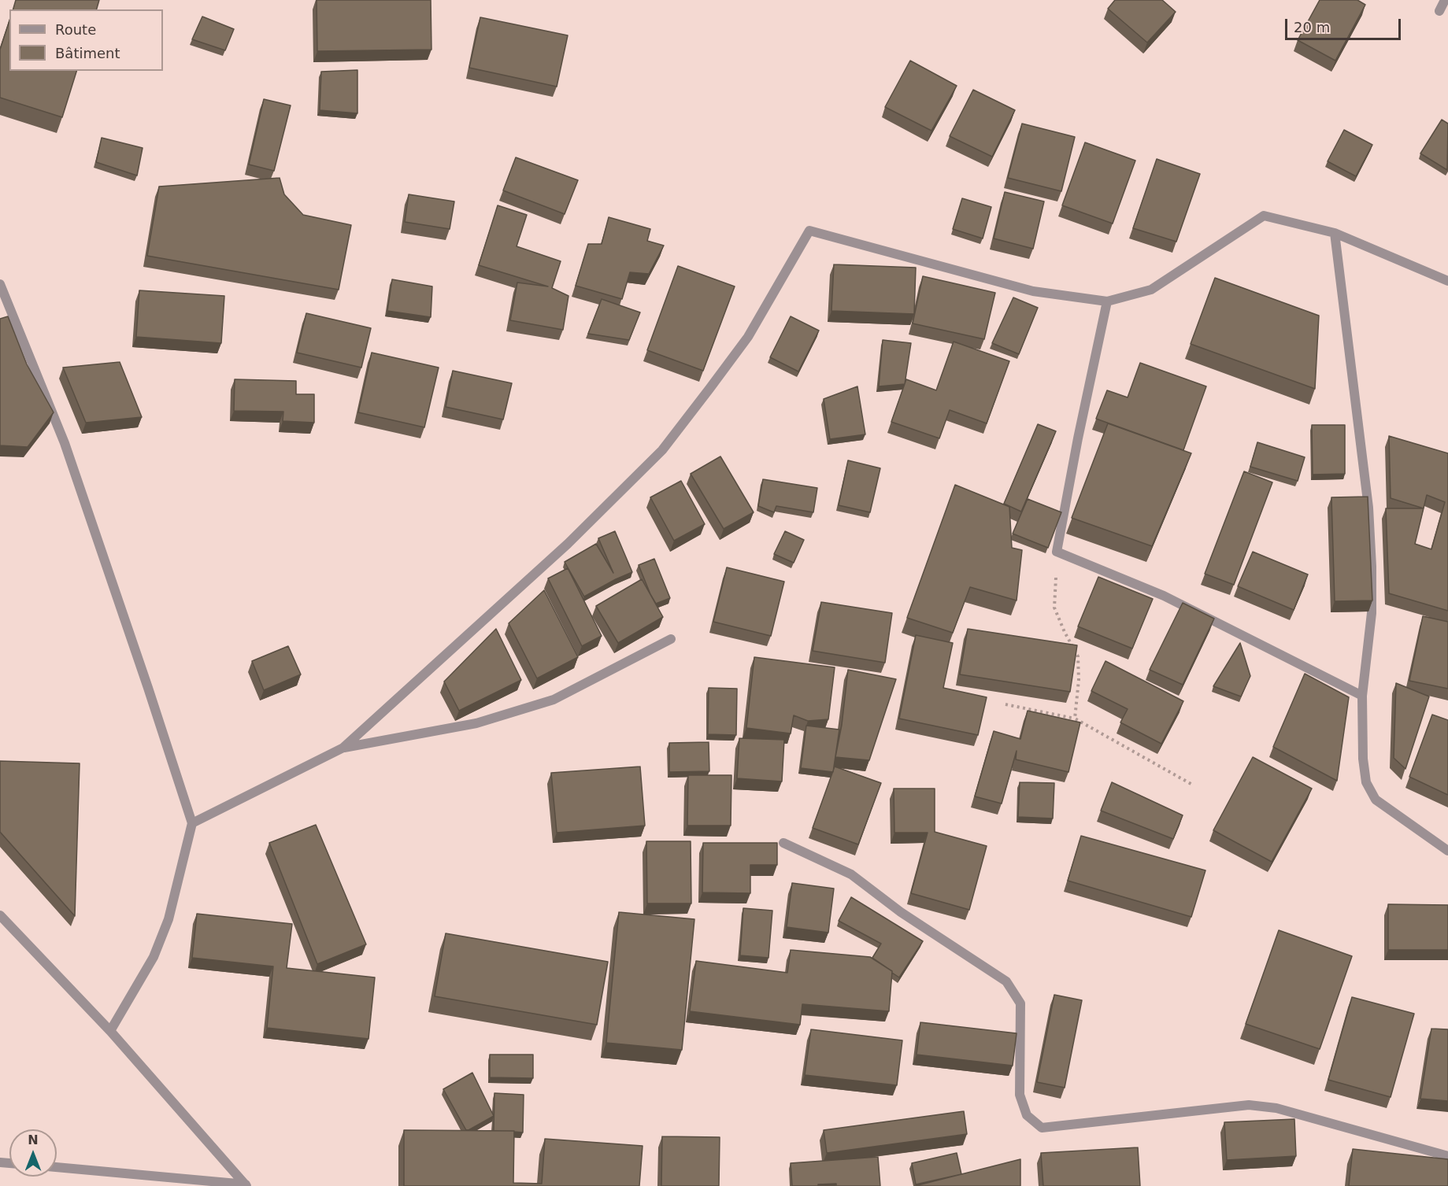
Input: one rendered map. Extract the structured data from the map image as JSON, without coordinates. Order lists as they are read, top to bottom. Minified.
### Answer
{"legend":["Route","Bâtiment"],"scale_bar":"20 m","north":"top"}
